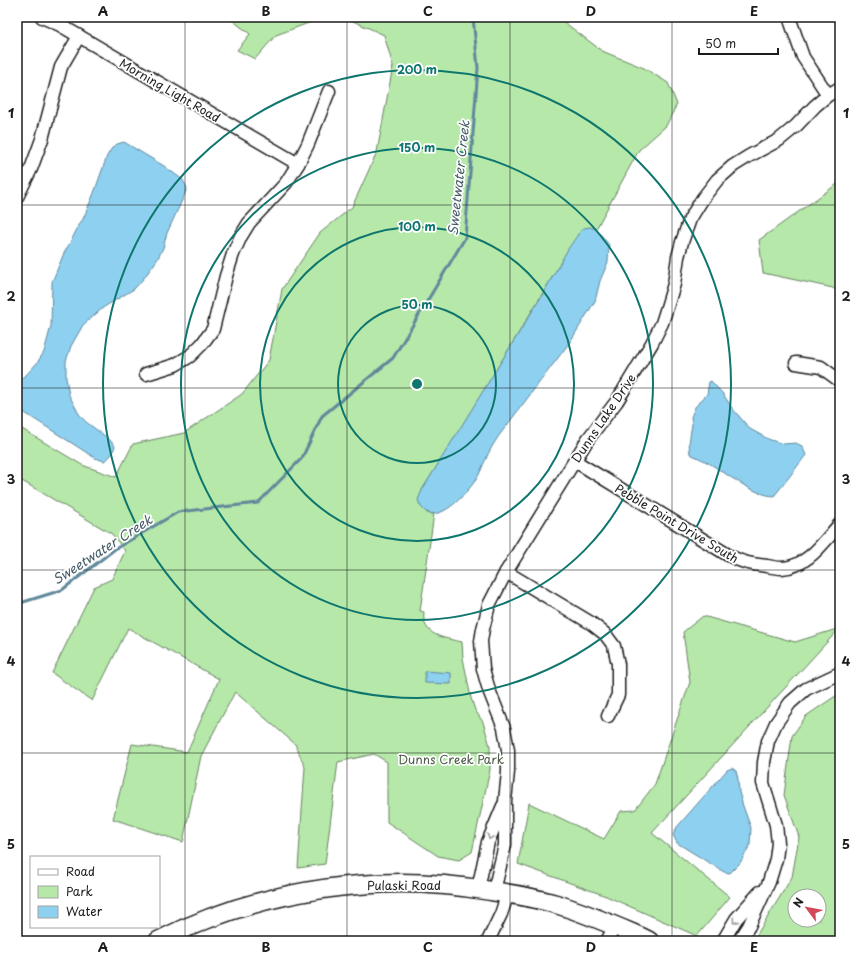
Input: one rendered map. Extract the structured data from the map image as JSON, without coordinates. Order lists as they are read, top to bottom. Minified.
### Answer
{"streets":{"main road":["Pulaski Road"],"street":["Morning Light Road","Dunns Lake Drive","Pebble Point Drive South"]},"crossings":[["Dunns Lake Drive","Pebble Point Drive South"]],"water":["Sweetwater Creek"],"parks":["Dunns Creek Park"],"legend":["Road","Park","Water"],"scale_bar":"50 m","north":"top left","grid":{"columns":["A","B","C","D","E"],"rows":["1","2","3","4","5"]},"rings":["200 m","150 m","100 m","50 m"]}
